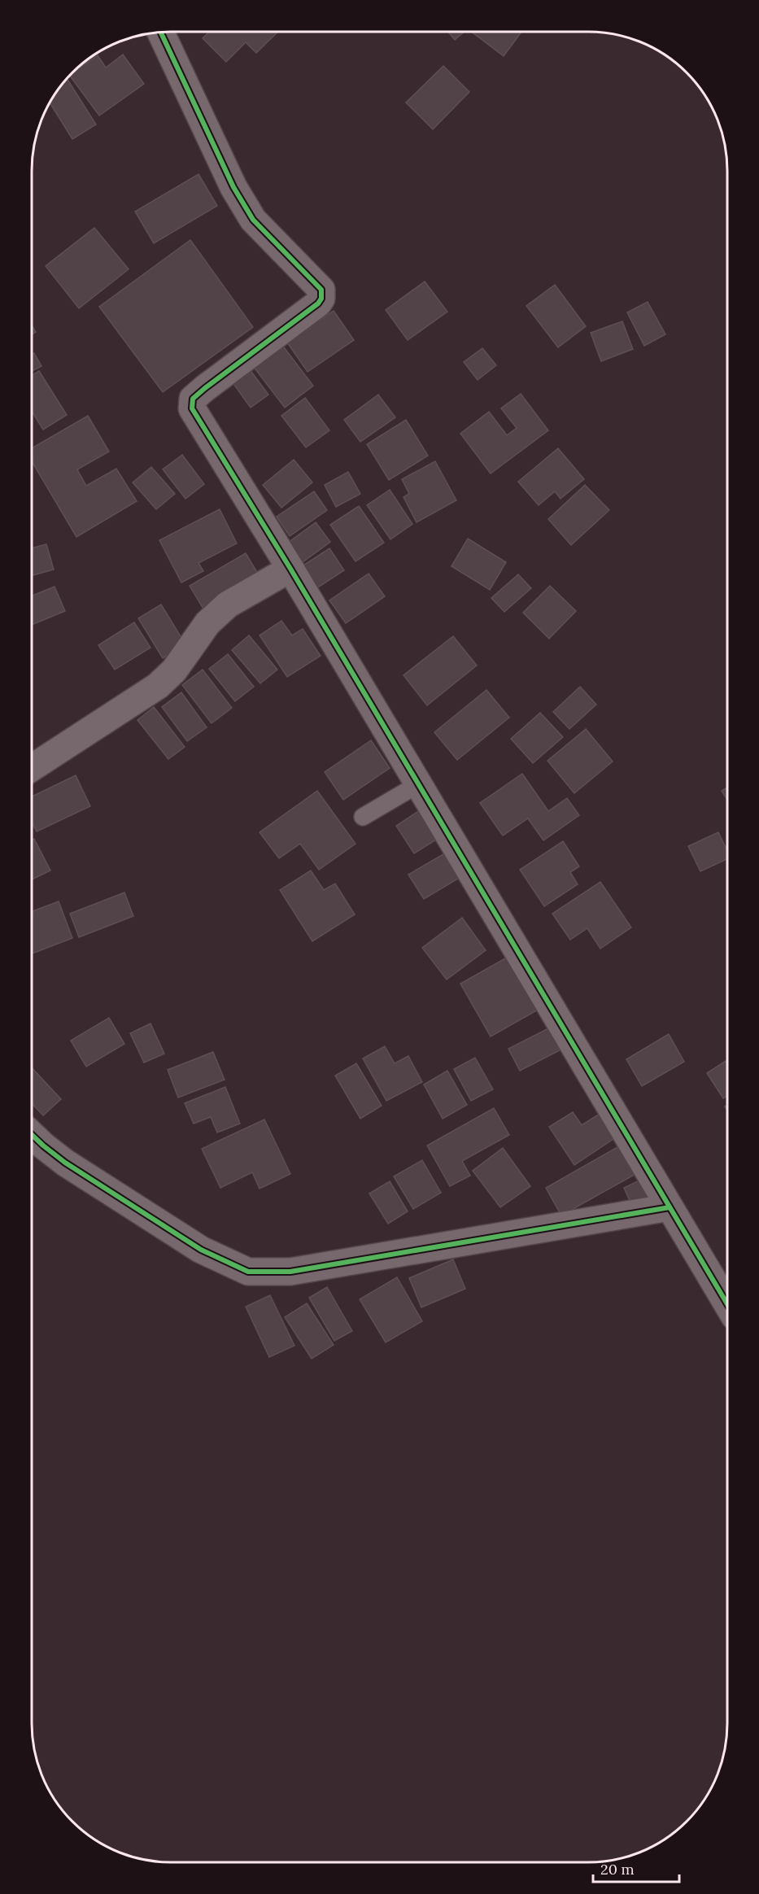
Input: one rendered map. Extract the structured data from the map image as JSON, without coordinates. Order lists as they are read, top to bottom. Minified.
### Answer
{"scale_bar":"20 m"}
